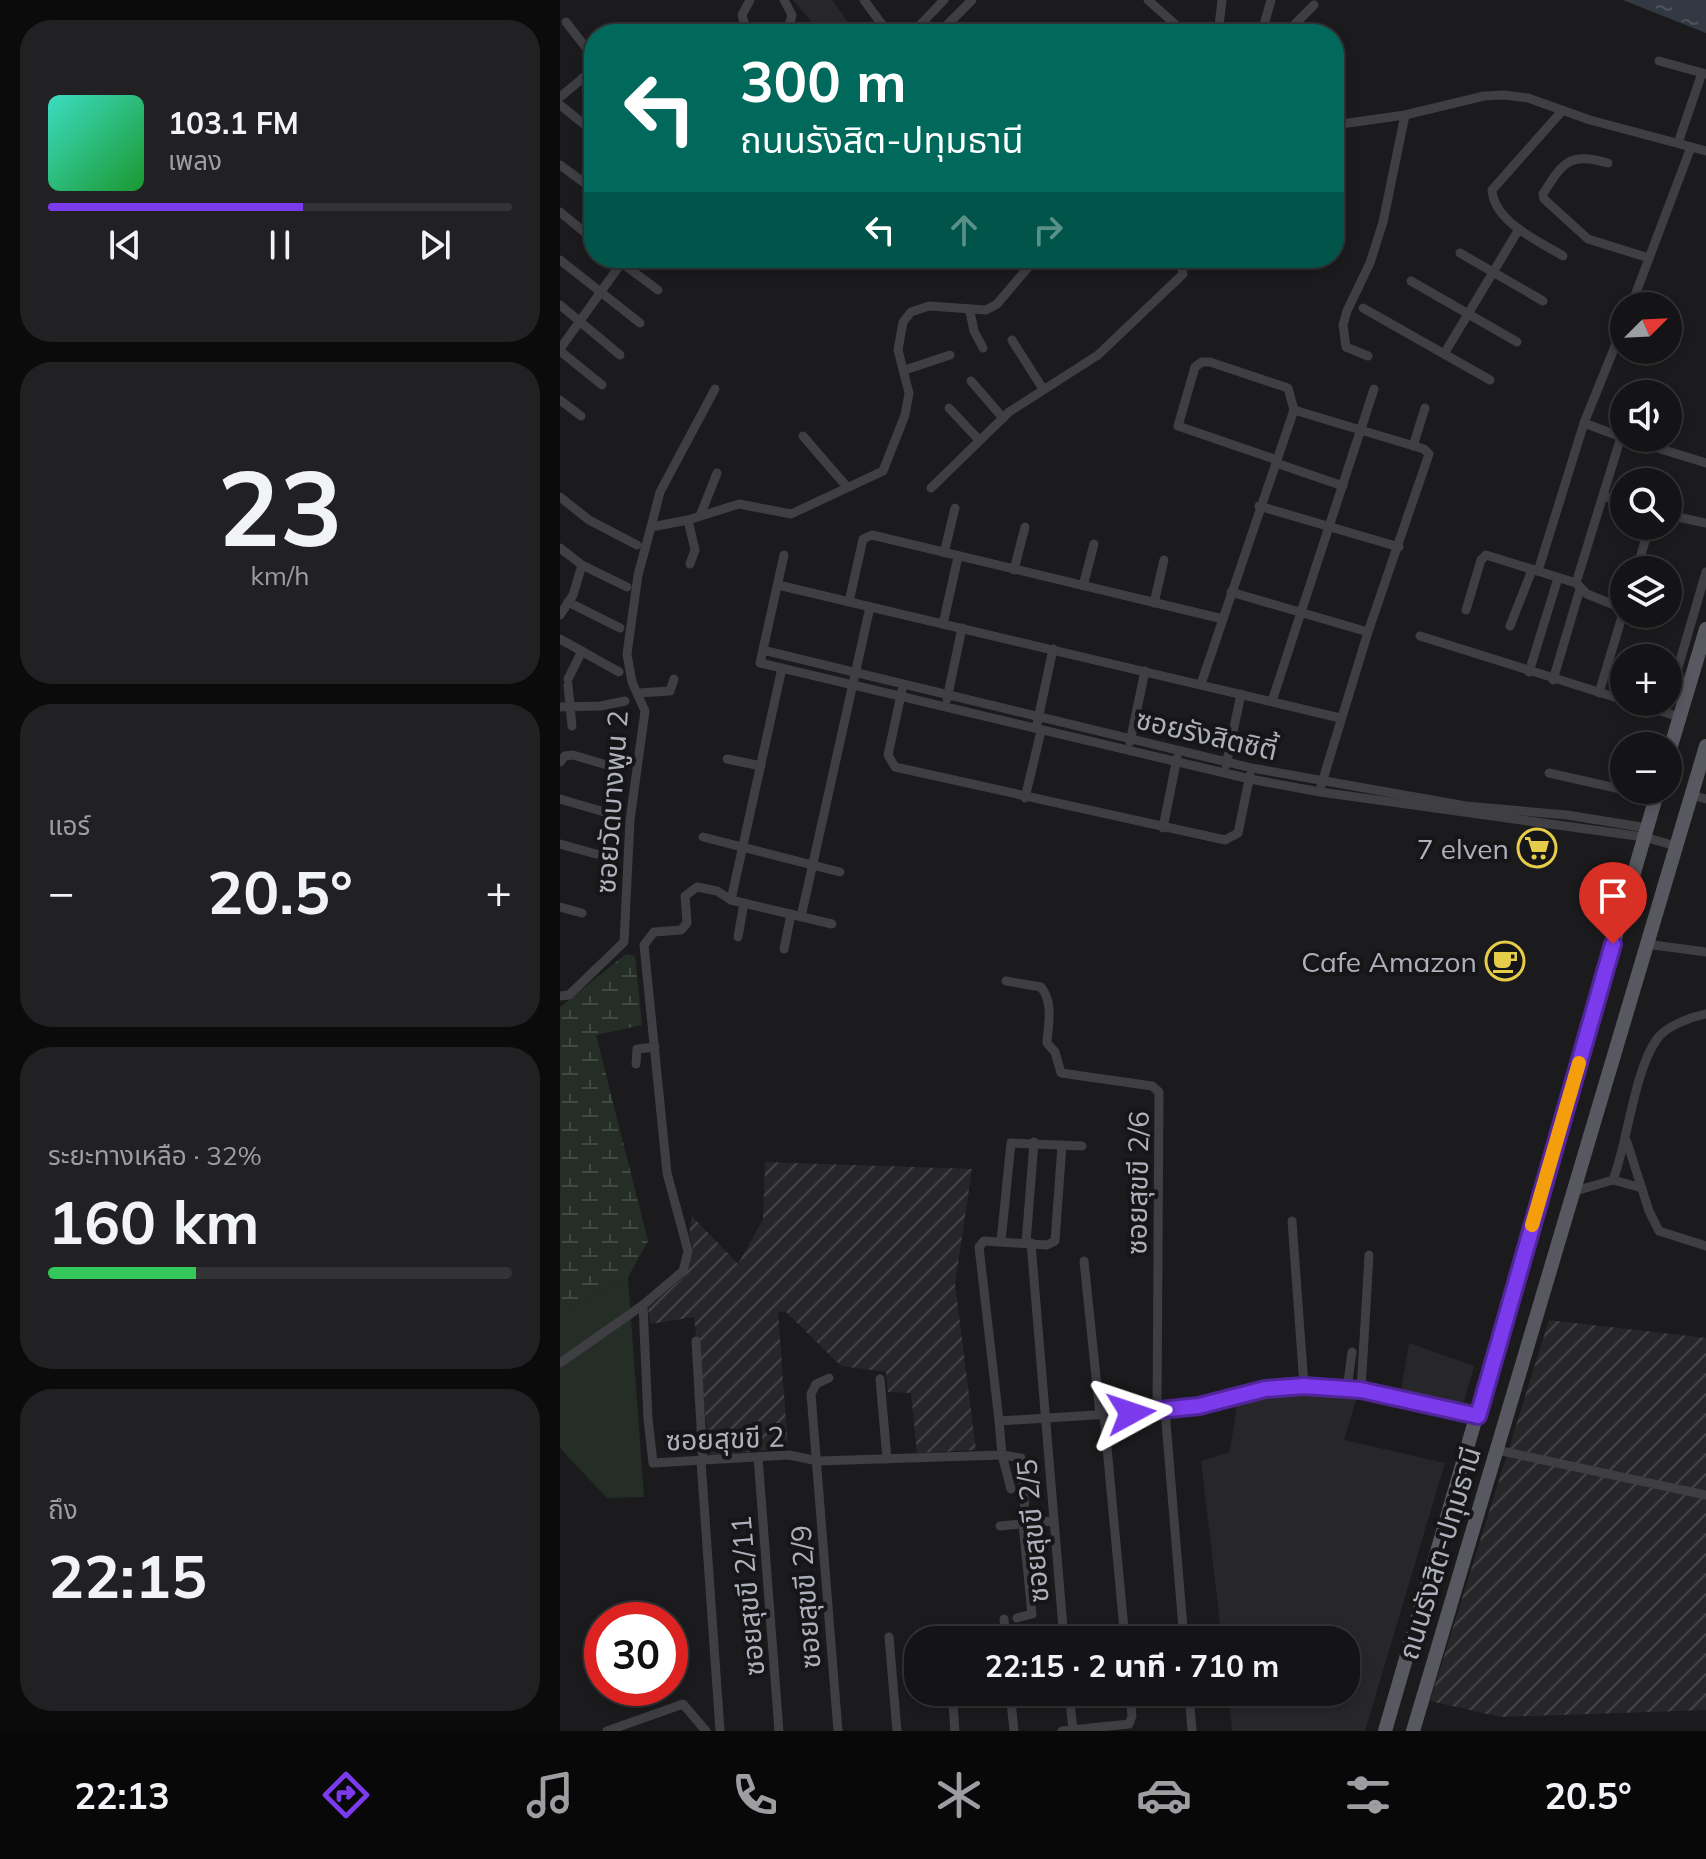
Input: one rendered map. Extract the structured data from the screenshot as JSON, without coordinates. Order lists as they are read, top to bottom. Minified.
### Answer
{"streets":{"main road":["ถนนรังสิต-ปทุมธานี"],"street":["ซอยรังสิตซิตี้","ซอยวัดบางพูน 2","ซอยสุขขี 2/6","ซอยสุขขี 2","ซอยสุขขี 2/5","ซอยสุขขี 2/11","ซอยสุขขี 2/9"]},"crossings":[["ซอยรังสิตซิตี้","ถนนรังสิต-ปทุมธานี"],["ซอยสุขขี 2","ซอยสุขขี 2/11"],["ซอยสุขขี 2","ซอยสุขขี 2/9"]],"places":{"supermarket":["7 elven"],"cafe":["Cafe Amazon"]},"north":"top right","page":{"turn":["300 m","ถนนรังสิต-ปทุมธานี"],"song":["103.1 FM","เพลง"],"map_buttons":["+","−"],"tile":[["23","km/h"],"แอร์",["ระยะทางเหลือ · 32%","160 km"],["ถึง","22:15"]],"heat":["−","20.5°","+"],"limit":"30","trip":"22:15 · 2 นาที · 710 m","tabs":["22:13","20.5°"]}}
